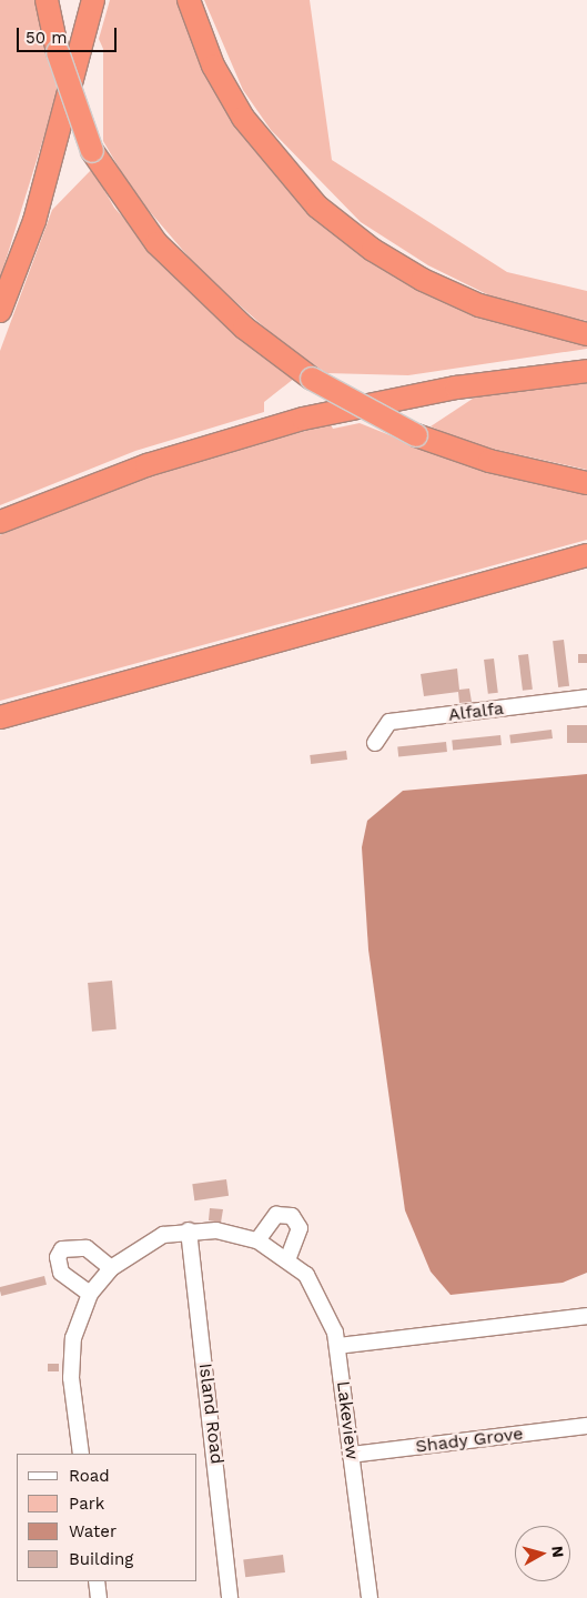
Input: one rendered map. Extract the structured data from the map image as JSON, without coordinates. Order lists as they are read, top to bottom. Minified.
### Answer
{"streets":{"lane":["Alfalfa","Island Road","Lakeview","Shady Grove"]},"crossings":[["Island Road","Lakeview"],["Lakeview","Shady Grove"]],"legend":["Road","Park","Water","Building"],"scale_bar":"50 m","north":"right"}
